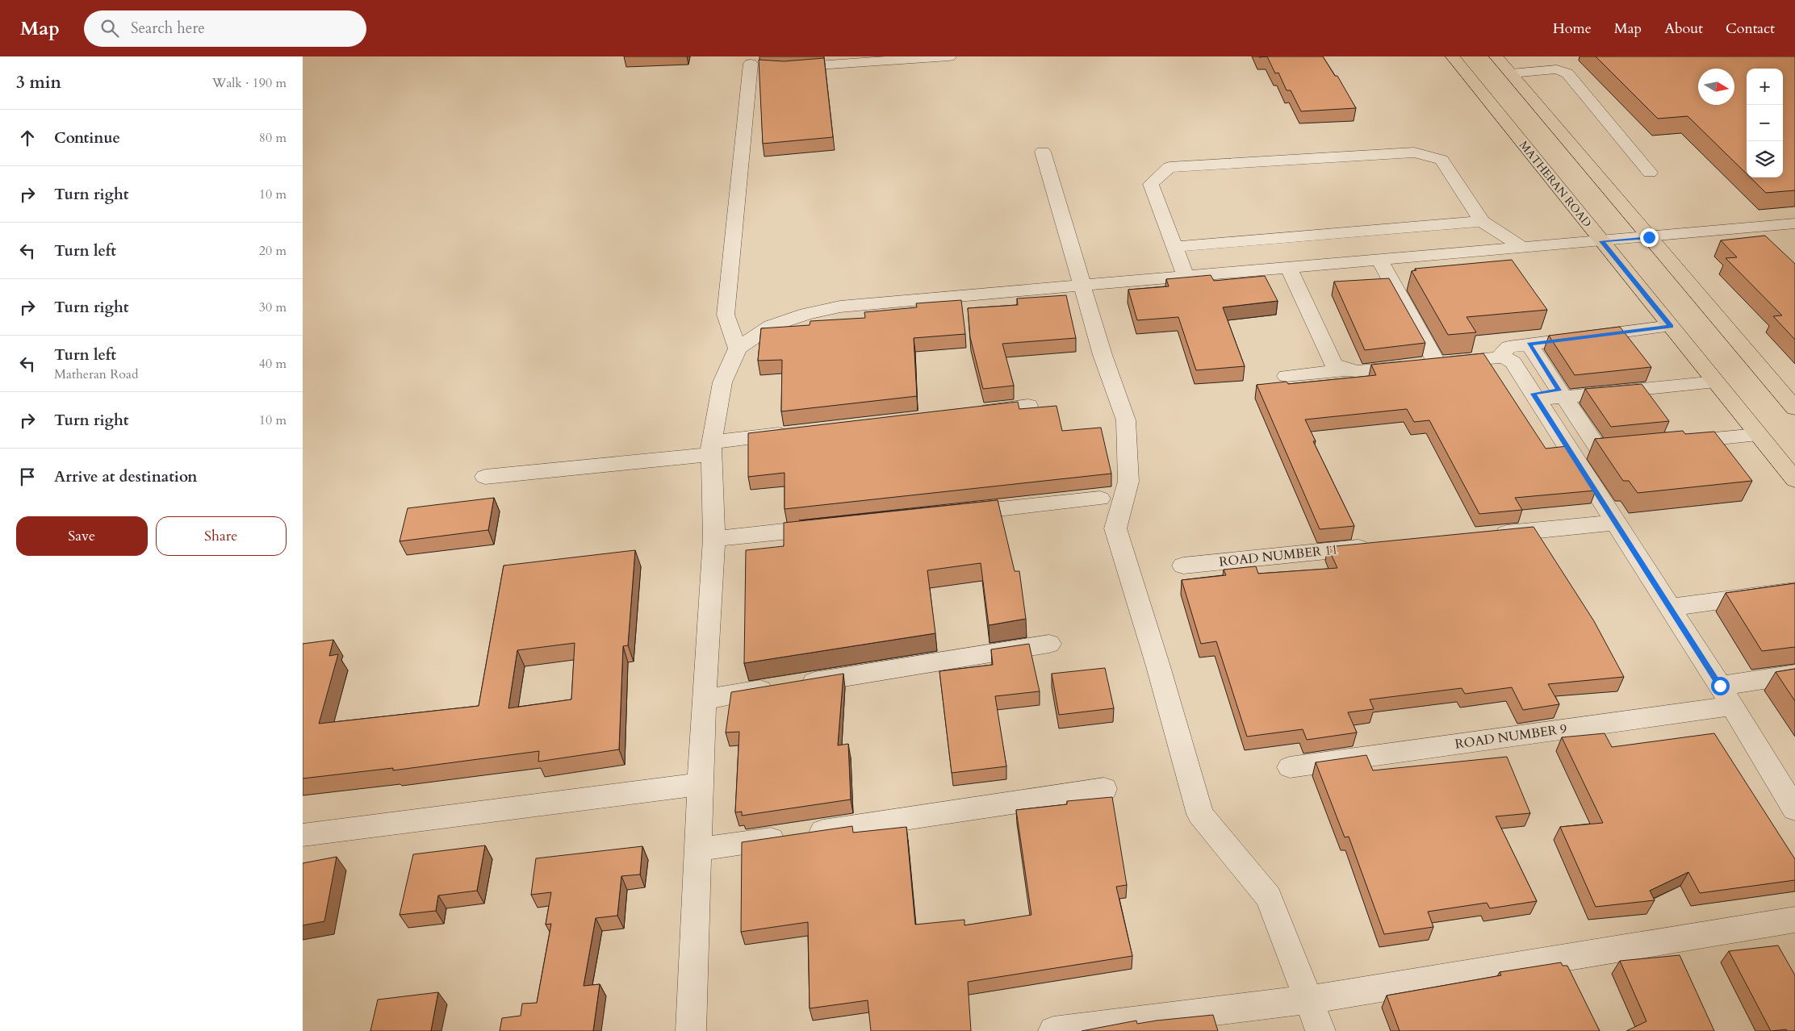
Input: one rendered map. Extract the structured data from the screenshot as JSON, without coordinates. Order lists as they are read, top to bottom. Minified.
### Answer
{"streets":{"main road":["MATHERAN ROAD"],"street":["ROAD NUMBER 11","ROAD NUMBER 9"]},"north":"right","page":{"header":"Map","search":"Search here","nav":["Home","Map","About","Contact"],"heading":["3 min","Walk · 190 m"],"map_buttons":["+","−"],"list":[["Continue","80 m"],["Turn right","10 m"],["Turn left","20 m"],["Turn right","30 m"],["Turn left","Matheran Road","40 m"],["Turn right","10 m"],"Arrive at destination"],"buttons":["Save","Share"]}}
